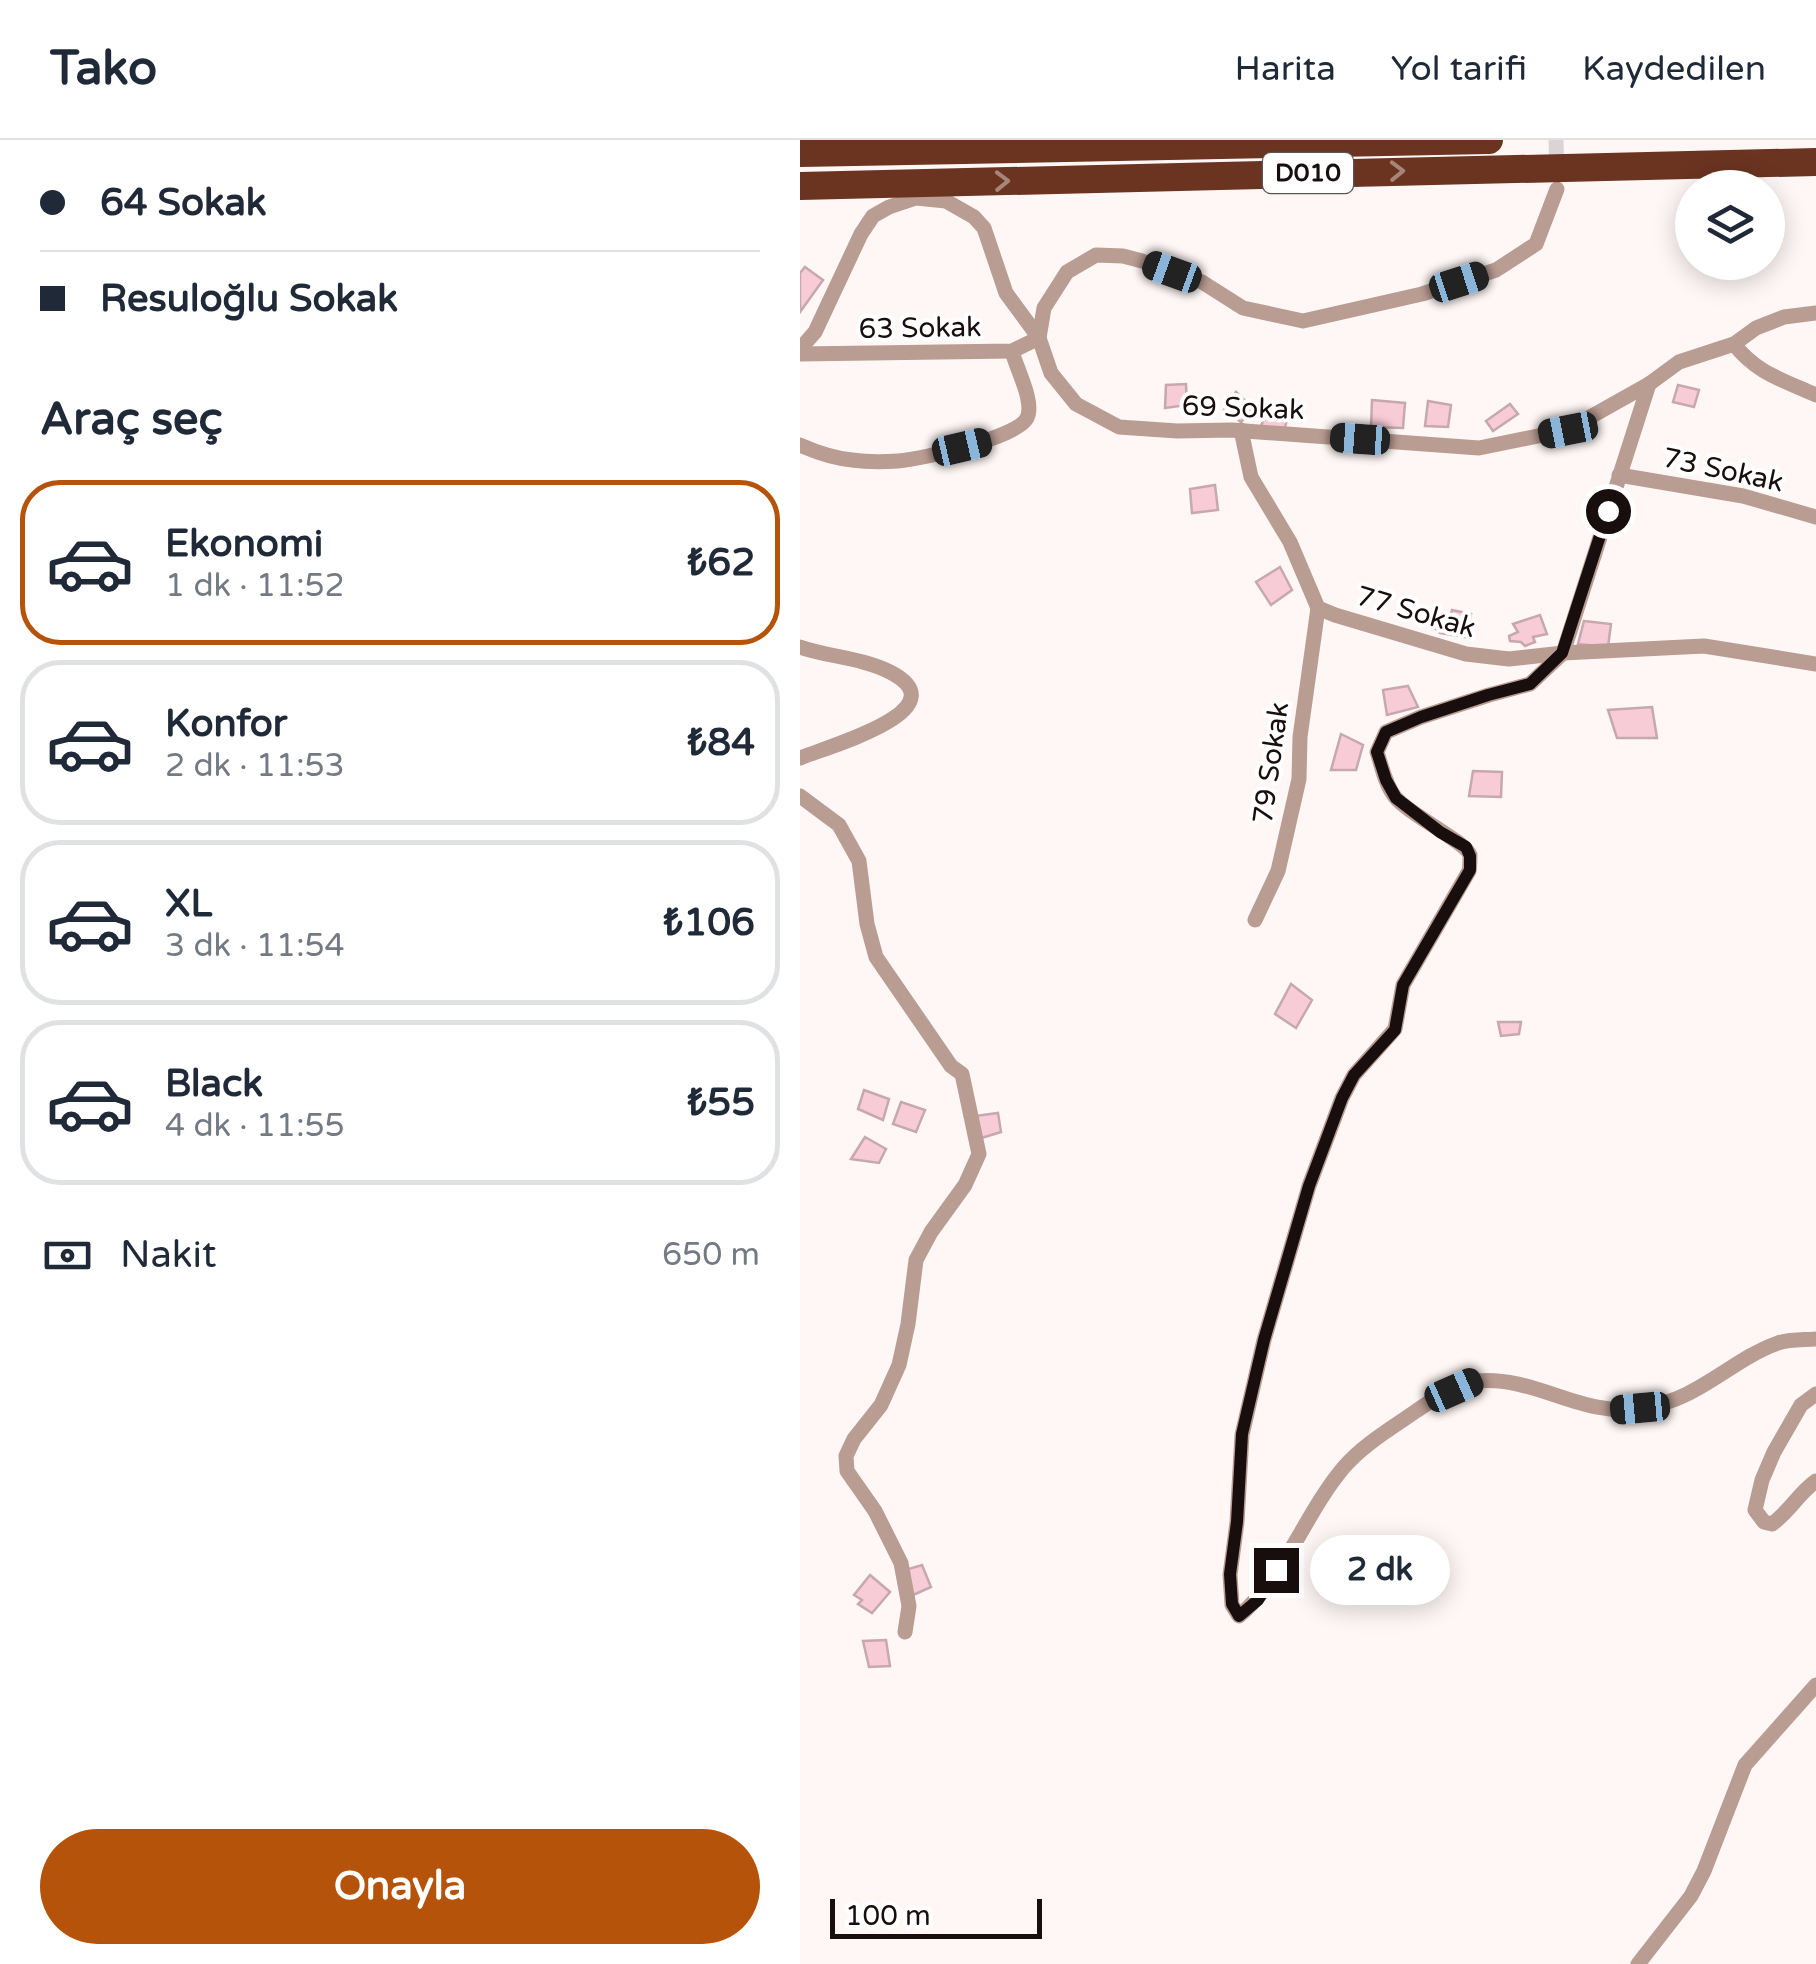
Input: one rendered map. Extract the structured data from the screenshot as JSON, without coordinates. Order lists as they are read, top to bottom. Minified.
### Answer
{"streets":{"highway":["D010"],"street":["63 Sokak","69 Sokak","73 Sokak","77 Sokak","79 Sokak"]},"crossings":[["63 Sokak","69 Sokak"],["69 Sokak","77 Sokak"],["77 Sokak","79 Sokak"]],"scale_bar":"100 m","page":{"header":"Tako","nav":["Harita","Yol tarifi","Kaydedilen"],"banner":["64 Sokak","Resuloğlu Sokak"],"heading":"Araç seç","list":[{"name":"Ekonomi","note":"1 dk · 11:52","value":"₺62"},{"name":"Konfor","note":"2 dk · 11:53","value":"₺84"},{"name":"XL","note":"3 dk · 11:54","value":"₺106"},{"name":"Black","note":"4 dk · 11:55","value":"₺55"}],"pay":["Nakit","650 m"],"bubble":"2 dk","buttons":"Onayla","scale":"100 m"}}
